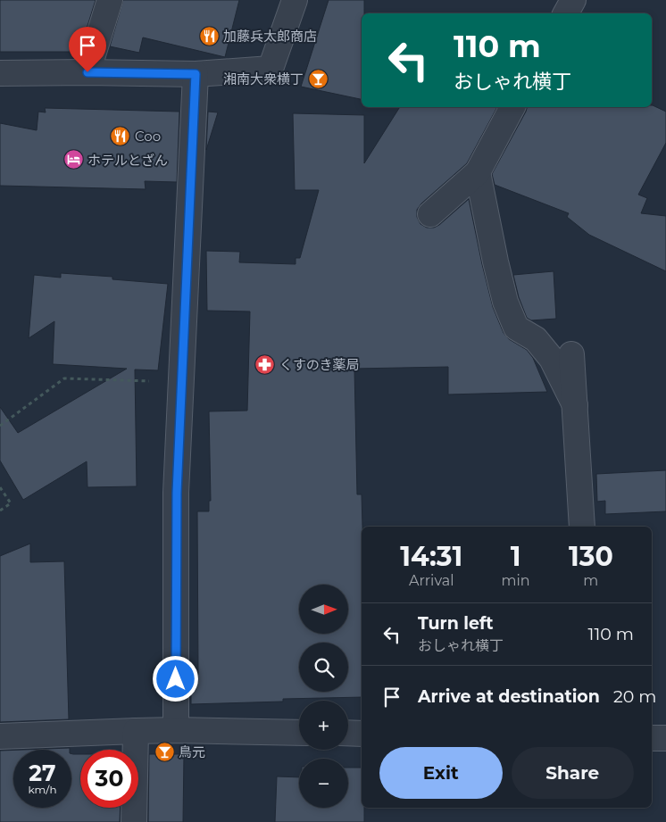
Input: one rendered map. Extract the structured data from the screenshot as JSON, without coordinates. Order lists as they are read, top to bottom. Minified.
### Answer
{"places":{"restaurant":["加藤兵太郎商店","Coo"],"bar":["湘南大衆横丁","鳥元"],"hotel":["ホテルとざん"],"pharmacy":["くすのき薬局"]},"north":"right","page":{"turn":["110 m","おしゃれ横丁"],"eta":["14:31","Arrival","1","min","130","m"],"map_buttons":["+","−"],"list":[{"name":"Turn left","note":"おしゃれ横丁","value":"110 m"},{"name":"Arrive at destination","value":"20 m"}],"buttons":["Exit","Share"],"speed":"27 km/h","limit":"30"}}
